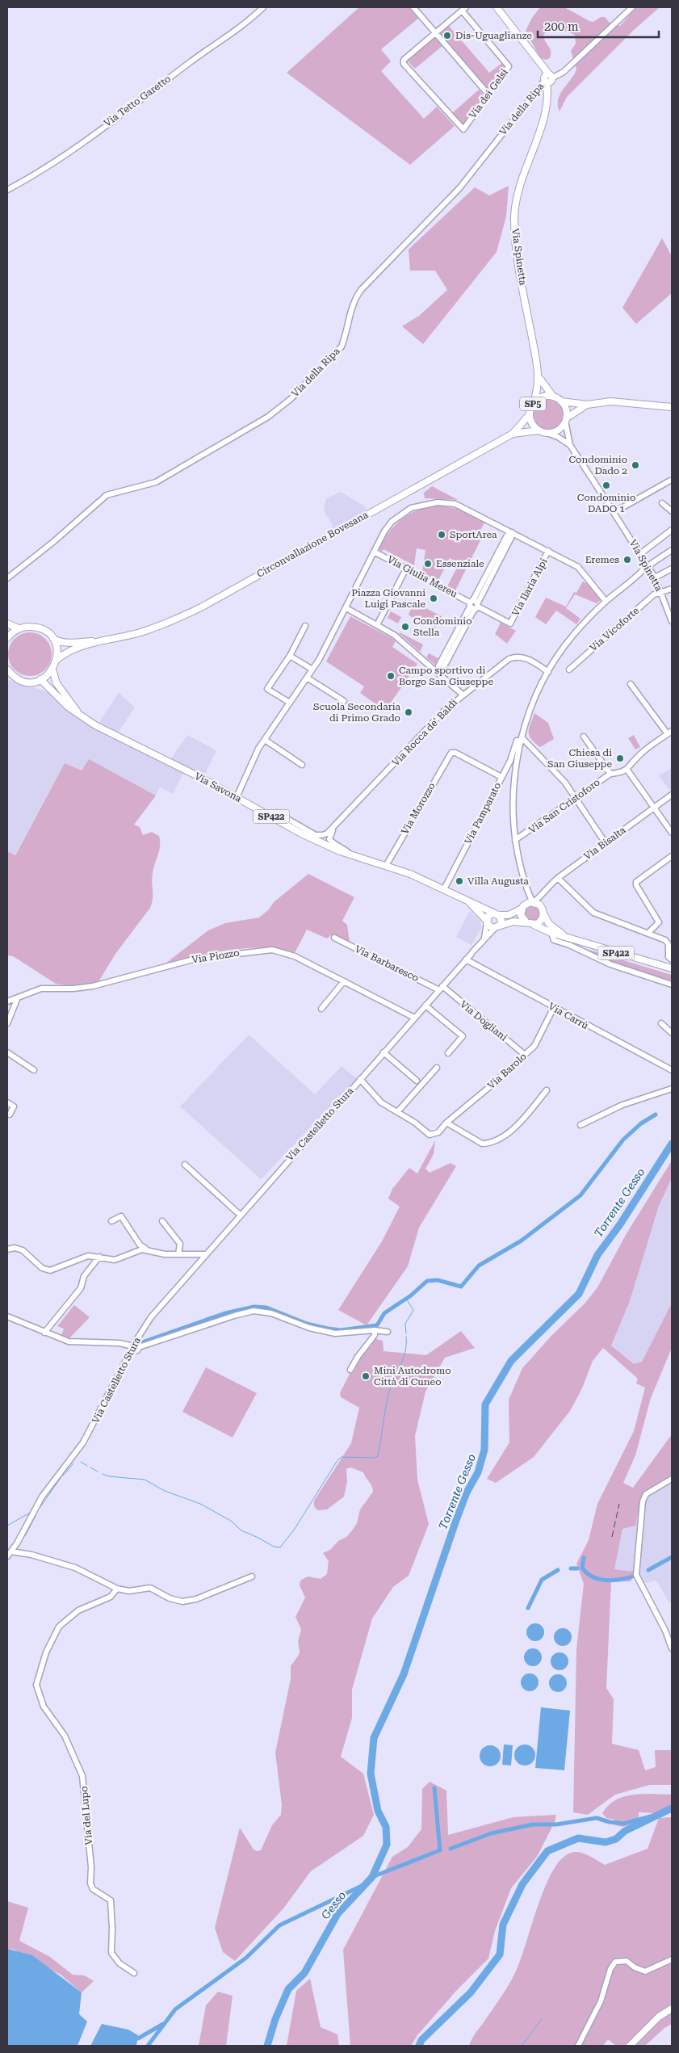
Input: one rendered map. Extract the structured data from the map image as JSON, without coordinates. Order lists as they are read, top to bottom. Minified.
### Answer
{"streets":{"main road":["Via Spinetta","SP5","Circonvallazione Bovesana","Via Savona","SP422"],"street":["Via dei Gelsi","Via Tetto Garetto","Via della Ripa","Via Giulia Mereu","Via Ilaria Alpi","Via Vicoforte","Via Rocca de' Baldi","Via San Cristoforo","Via Morozzo","Via Pamparato","Via Bisalta","Via Piozzo","Via Barbaresco","Via Carrù","Via Dogliani","Via Barolo","Via Castelletto Stura","Via del Lupo"]},"crossings":[["Via della Ripa","Via Spinetta"],["Via Spinetta","SP5"],["Via Spinetta","Circonvallazione Bovesana"],["Via Spinetta","Via Vicoforte"],["SP5","Circonvallazione Bovesana"],["Via Giulia Mereu","Via Ilaria Alpi"],["Via Rocca de' Baldi","Via Savona"],["Via Savona","Via Morozzo"],["Via Savona","Via Pamparato"],["Via Savona","SP422"],["Via Savona","Via Castelletto Stura"],["Via Morozzo","Via Pamparato"],["SP422","Via Bisalta"],["SP422","Via Castelletto Stura"],["Via Piozzo","Via Castelletto Stura"],["Via Barbaresco","Via Dogliani"],["Via Barbaresco","Via Castelletto Stura"],["Via Carrù","Via Barolo"],["Via Carrù","Via Castelletto Stura"],["Via Dogliani","Via Barolo"],["Via Dogliani","Via Castelletto Stura"],["Via Barolo","Via Castelletto Stura"]],"water":["Torrente Gesso","Gesso"],"places":["Dis-Uguaglianze","Condominio Dado 2","Condominio DADO 1","SportArea","Eremes","Essenziale","Piazza Giovanni Luigi Pascale","Condominio Stella","Campo sportivo di Borgo San Giuseppe","Scuola Secondaria di Primo Grado","Chiesa di San Giuseppe","Villa Augusta","Mini Autodromo Città di Cuneo"],"scale_bar":"200 m"}
